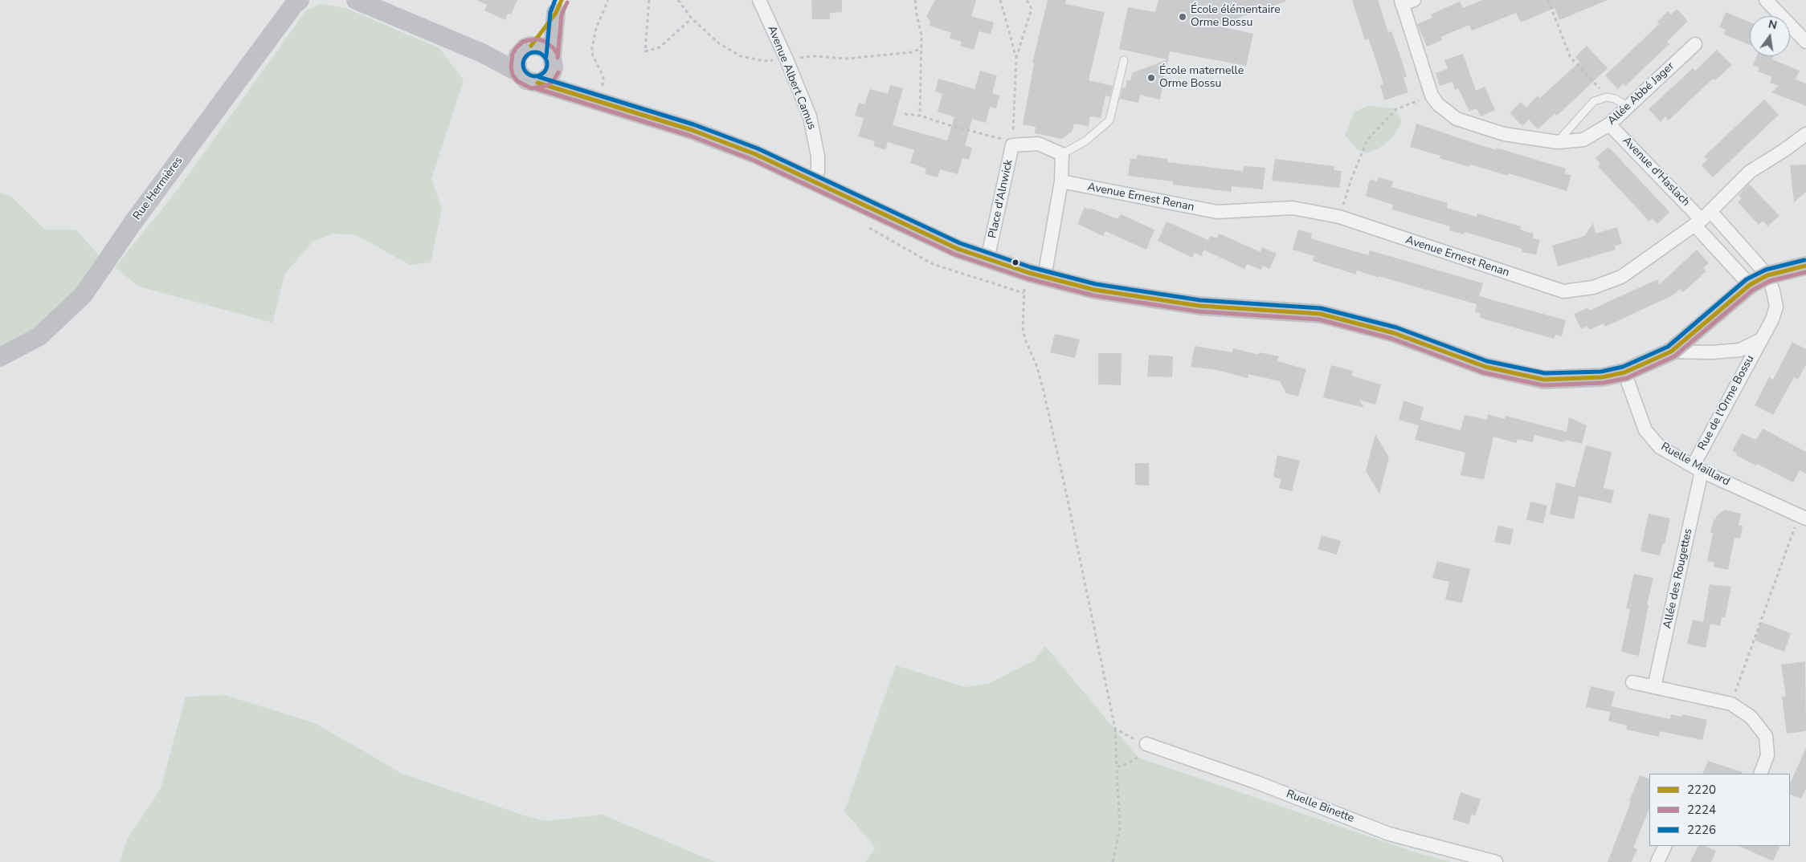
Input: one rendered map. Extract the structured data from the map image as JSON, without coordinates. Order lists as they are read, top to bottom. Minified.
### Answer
{"streets":{"main road":["Rue Hermières"],"street":["Avenue Albert Camus","Allée Abbé Jager","Avenue d'Haslach","Avenue Ernest Renan","Place d'Alnwick","Rue de l'Orme Bossu","Ruelle Maillard","Allée des Rougettes","Ruelle Binette"]},"crossings":[["Allée Abbé Jager","Avenue d'Haslach"],["Avenue d'Haslach","Avenue Ernest Renan"],["Avenue d'Haslach","Rue de l'Orme Bossu"],["Rue de l'Orme Bossu","Ruelle Maillard"],["Rue de l'Orme Bossu","Allée des Rougettes"],["Ruelle Maillard","Allée des Rougettes"]],"places":["École élémentaire Orme Bossu","École maternelle Orme Bossu"],"lines":["transit line 2220","transit line 2226","transit line 2224"],"legend":["2220","2224","2226"],"north":"top"}
